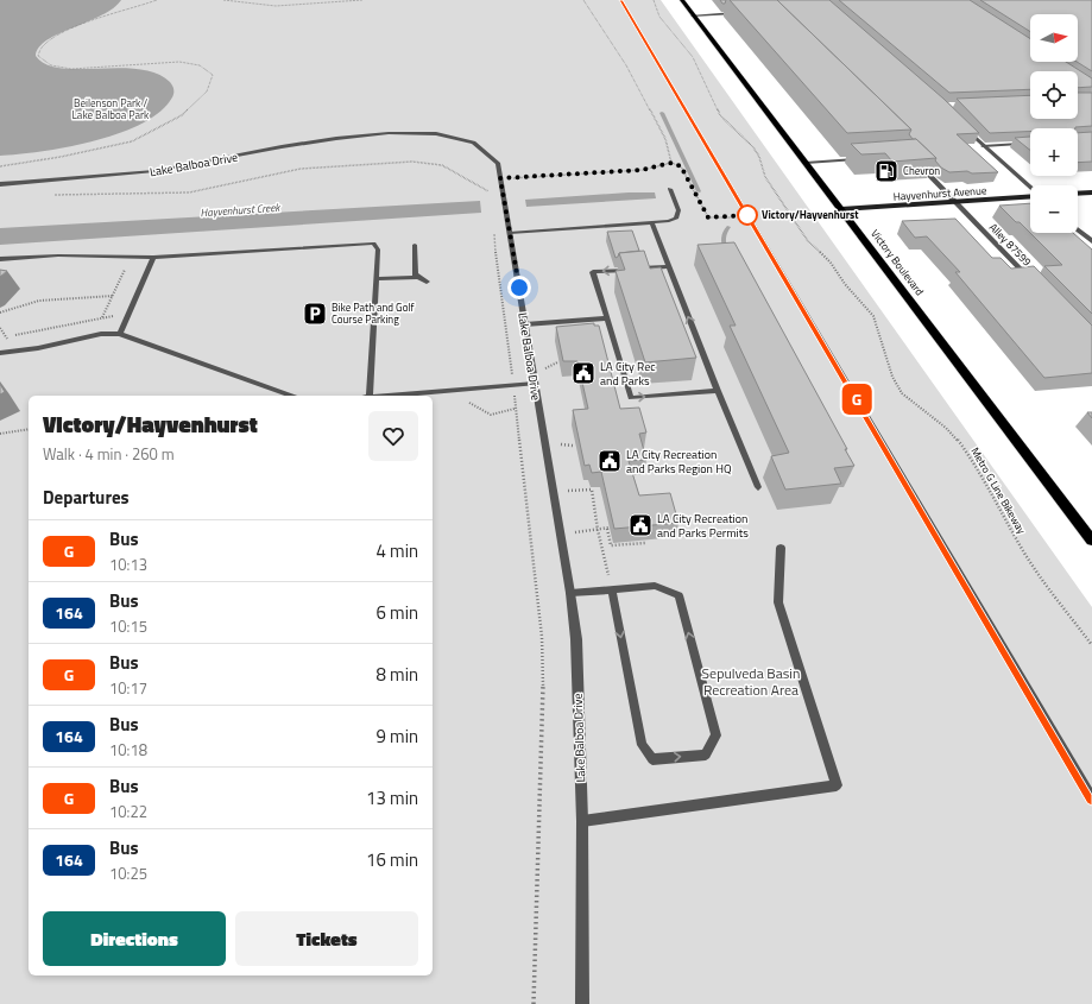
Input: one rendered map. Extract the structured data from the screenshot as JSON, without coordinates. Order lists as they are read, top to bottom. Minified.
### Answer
{"streets":{"main road":["Hayvenhurst Avenue","Victory Boulevard"],"street":["Lake Balboa Drive"],"lane":["Alley 87599"],"path":["Metro G Line Bikeway"]},"crossings":[["Hayvenhurst Avenue","Alley 87599"],["Hayvenhurst Avenue","Victory Boulevard"]],"water":["Hayvenhurst Creek"],"parks":["Beilenson Park / Lake Balboa Park","Sepulveda Basin Recreation Area"],"places":{"fuel station":["Chevron"],"other":["Victory/Hayvenhurst"],"parking":["Bike Path and Golf Course Parking"],"public building":["LA City Rec and Parks","LA City Recreation and Parks Region HQ","LA City Recreation and Parks Permits"]},"lines":["bus line G"],"north":"right","page":{"on_map":"G","map_buttons":["+","−"],"heading":[["Victory/Hayvenhurst","Walk · 4 min · 260 m"],"Departures"],"list":[{"mark":"G","name":"Bus","note":"10:13","value":"4 min"},{"mark":"164","name":"Bus","note":"10:15","value":"6 min"},{"mark":"G","name":"Bus","note":"10:17","value":"8 min"},{"mark":"164","name":"Bus","note":"10:18","value":"9 min"},{"mark":"G","name":"Bus","note":"10:22","value":"13 min"},{"mark":"164","name":"Bus","note":"10:25","value":"16 min"}],"buttons":["Directions","Tickets"]}}
